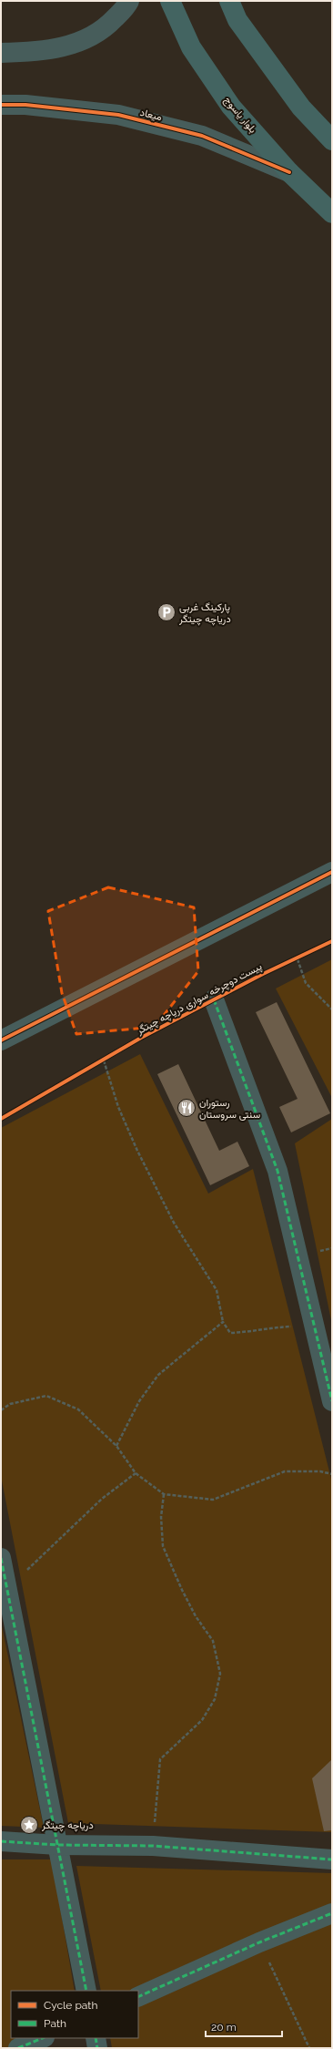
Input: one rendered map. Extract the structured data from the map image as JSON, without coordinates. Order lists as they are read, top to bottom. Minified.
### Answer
{"streets":{"main road":["بلوار یاسوج"],"street":["میعاد"],"cycle path":["پیست دوچرخه سواری دریاچه چیتگر"]},"crossings":[["میعاد","بلوار یاسوج"]],"places":{"parking":["پارکینگ غربی دریاچه چیتگر"],"restaurant":["رستوران سنتی سروستان"],"place":["دریاچه چیتگر"]},"legend":["Cycle path","Path"],"scale_bar":"20 m"}
